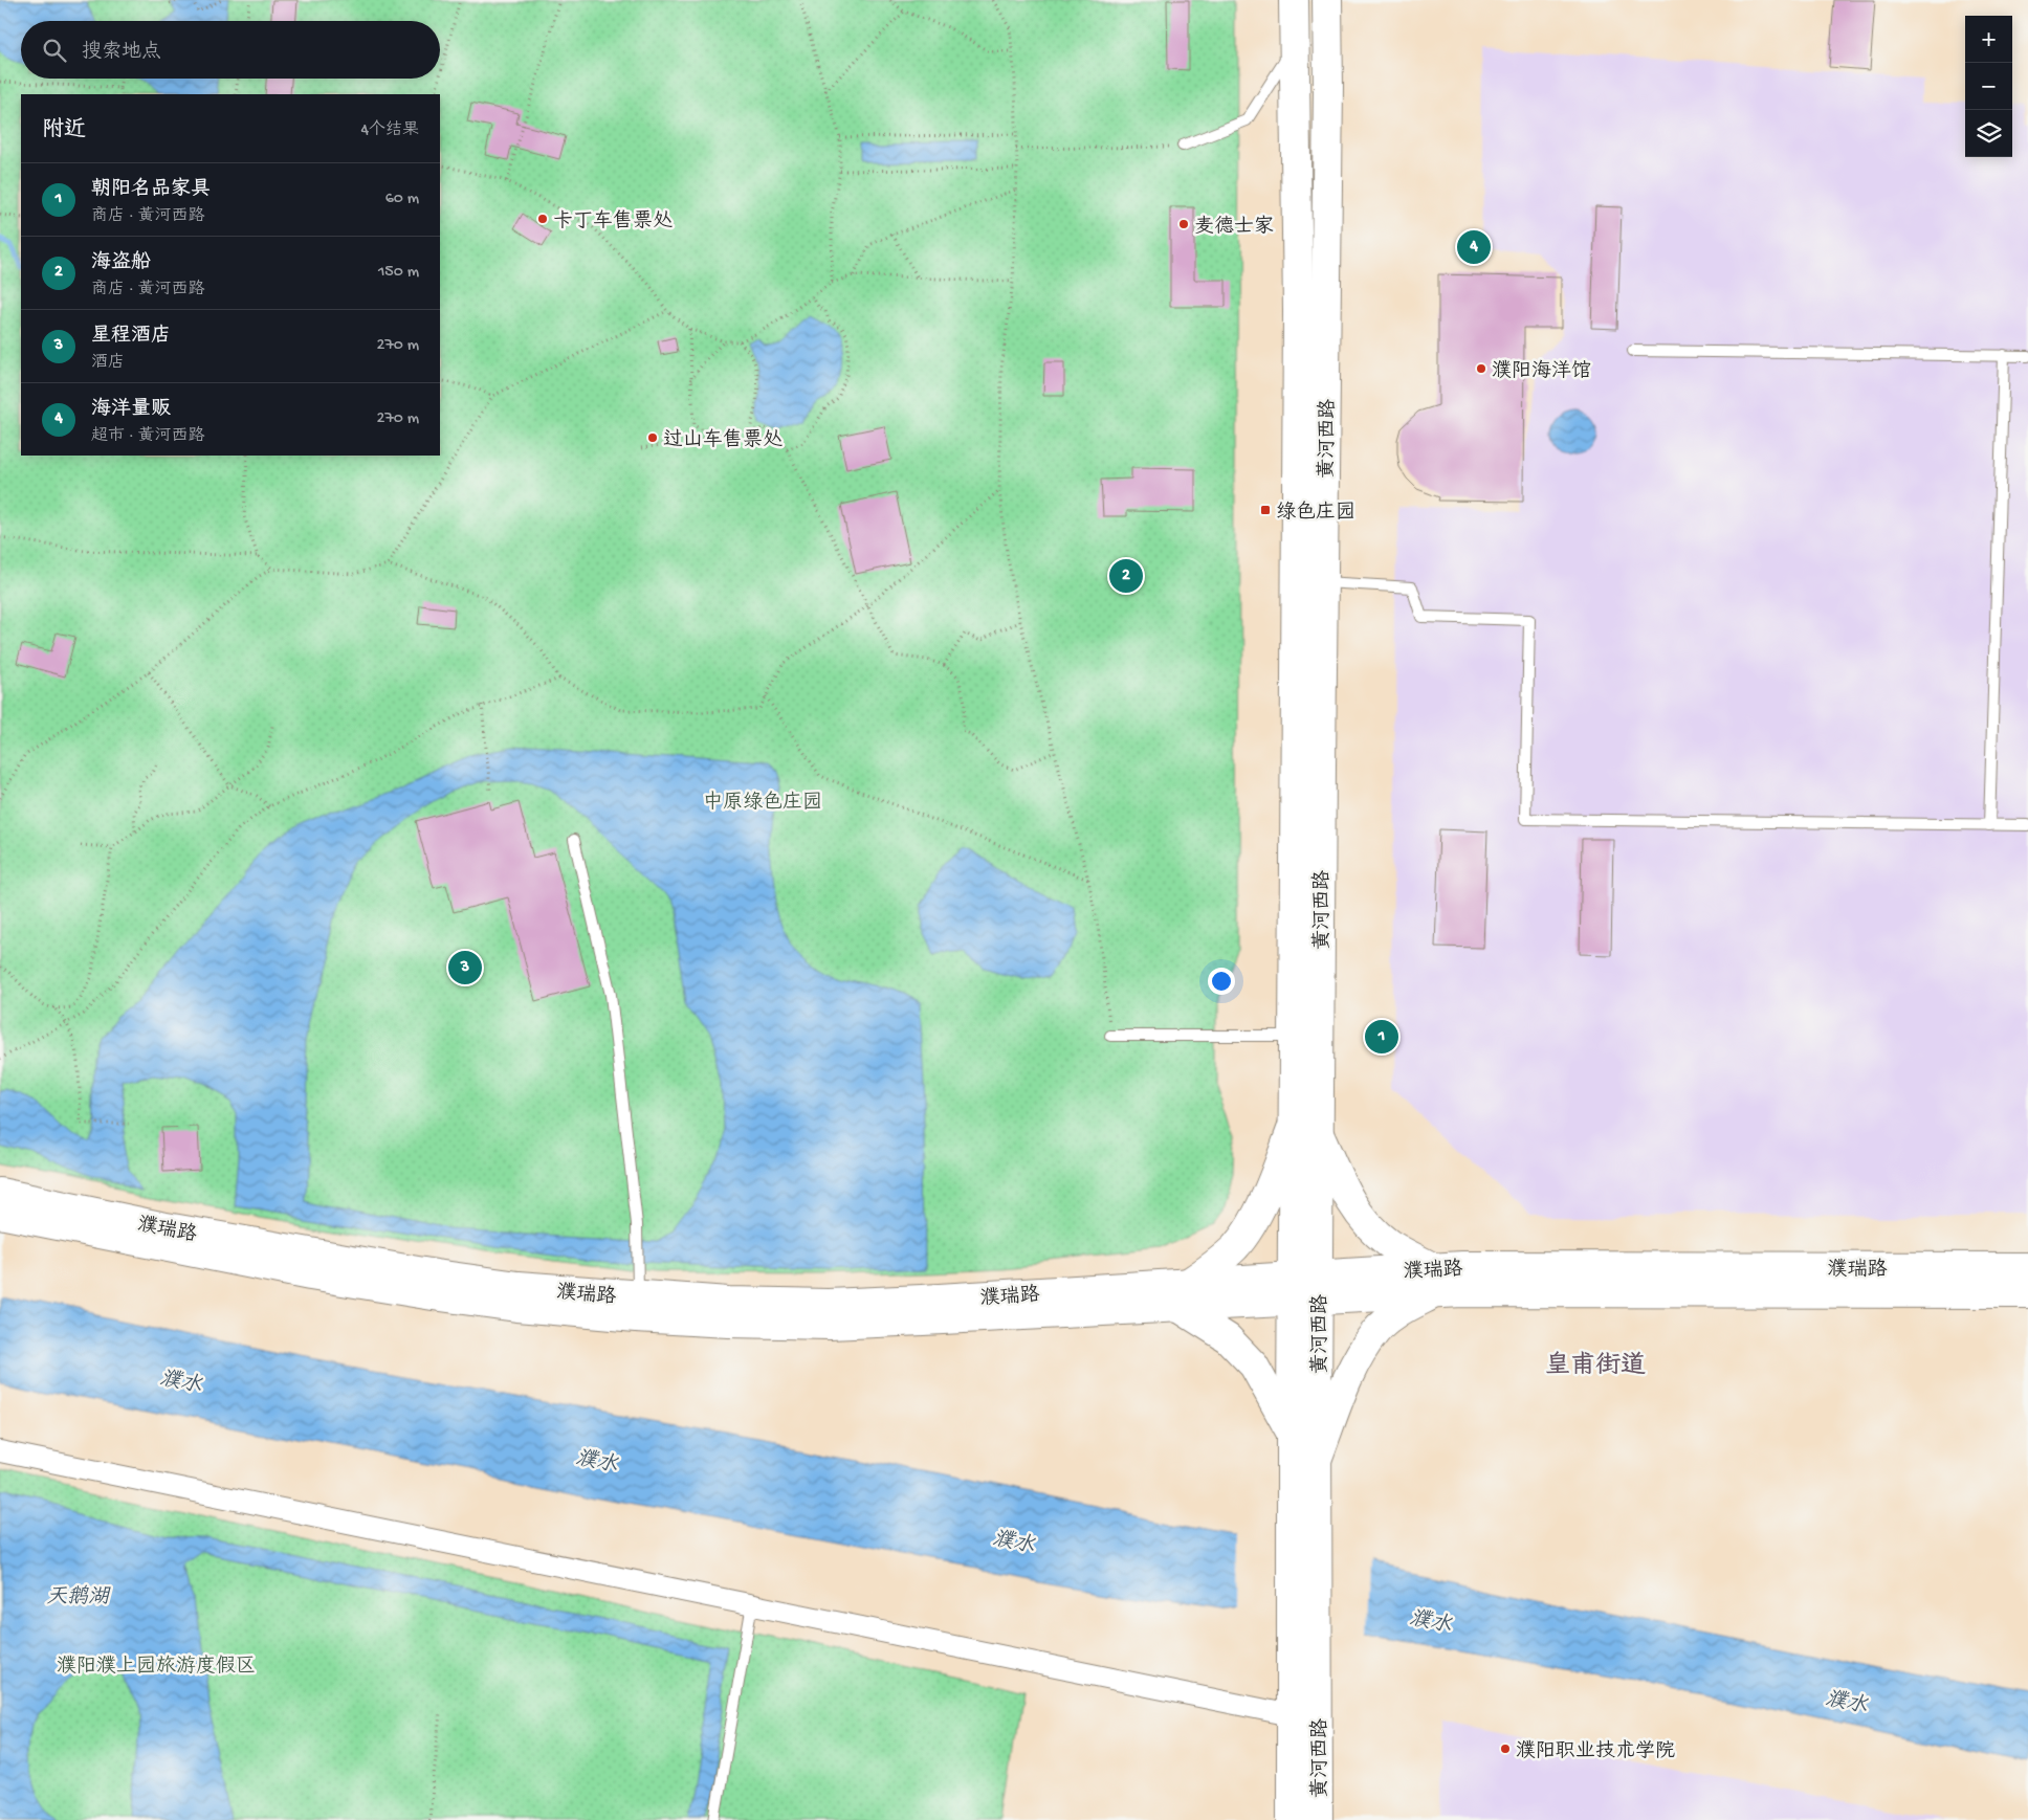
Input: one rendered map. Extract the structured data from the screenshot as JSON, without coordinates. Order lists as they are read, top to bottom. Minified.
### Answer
{"streets":{"main road":["黄河西路","濮瑞路"]},"crossings":[["黄河西路","濮瑞路"]],"districts":["皇甫街道"],"water":["濮水","天鹅湖"],"parks":["中原绿色庄园","濮阳濮上园旅游度假区"],"places":{"other":["卡丁车售票处","麦德士家","濮阳海洋馆","过山车售票处","濮阳职业技术学院"],"transit":["绿色庄园"]},"page":{"map_buttons":["+","−"],"search":"搜索地点","heading":["附近","4个结果"],"list":[{"mark":"1","name":"朝阳名品家具","note":"商店 · 黄河西路","value":"60 m"},{"mark":"2","name":"海盗船","note":"商店 · 黄河西路","value":"150 m"},{"mark":"3","name":"星程酒店","note":"酒店","value":"270 m"},{"mark":"4","name":"海洋量贩","note":"超市 · 黄河西路","value":"270 m"}],"pins":["4","2","3","1"]}}
